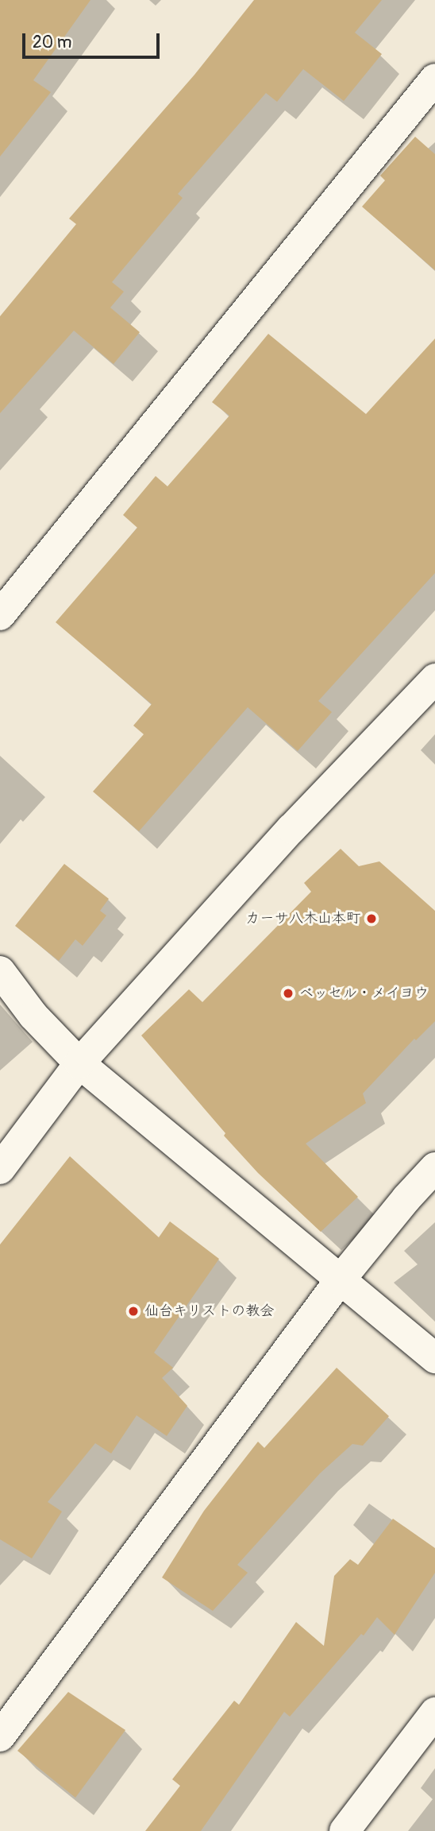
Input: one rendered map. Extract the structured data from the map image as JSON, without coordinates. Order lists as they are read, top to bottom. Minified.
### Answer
{"places":["カーサ八木山本町","ベッセル・メイヨウ","仙台キリストの教会"],"scale_bar":"20 m"}
